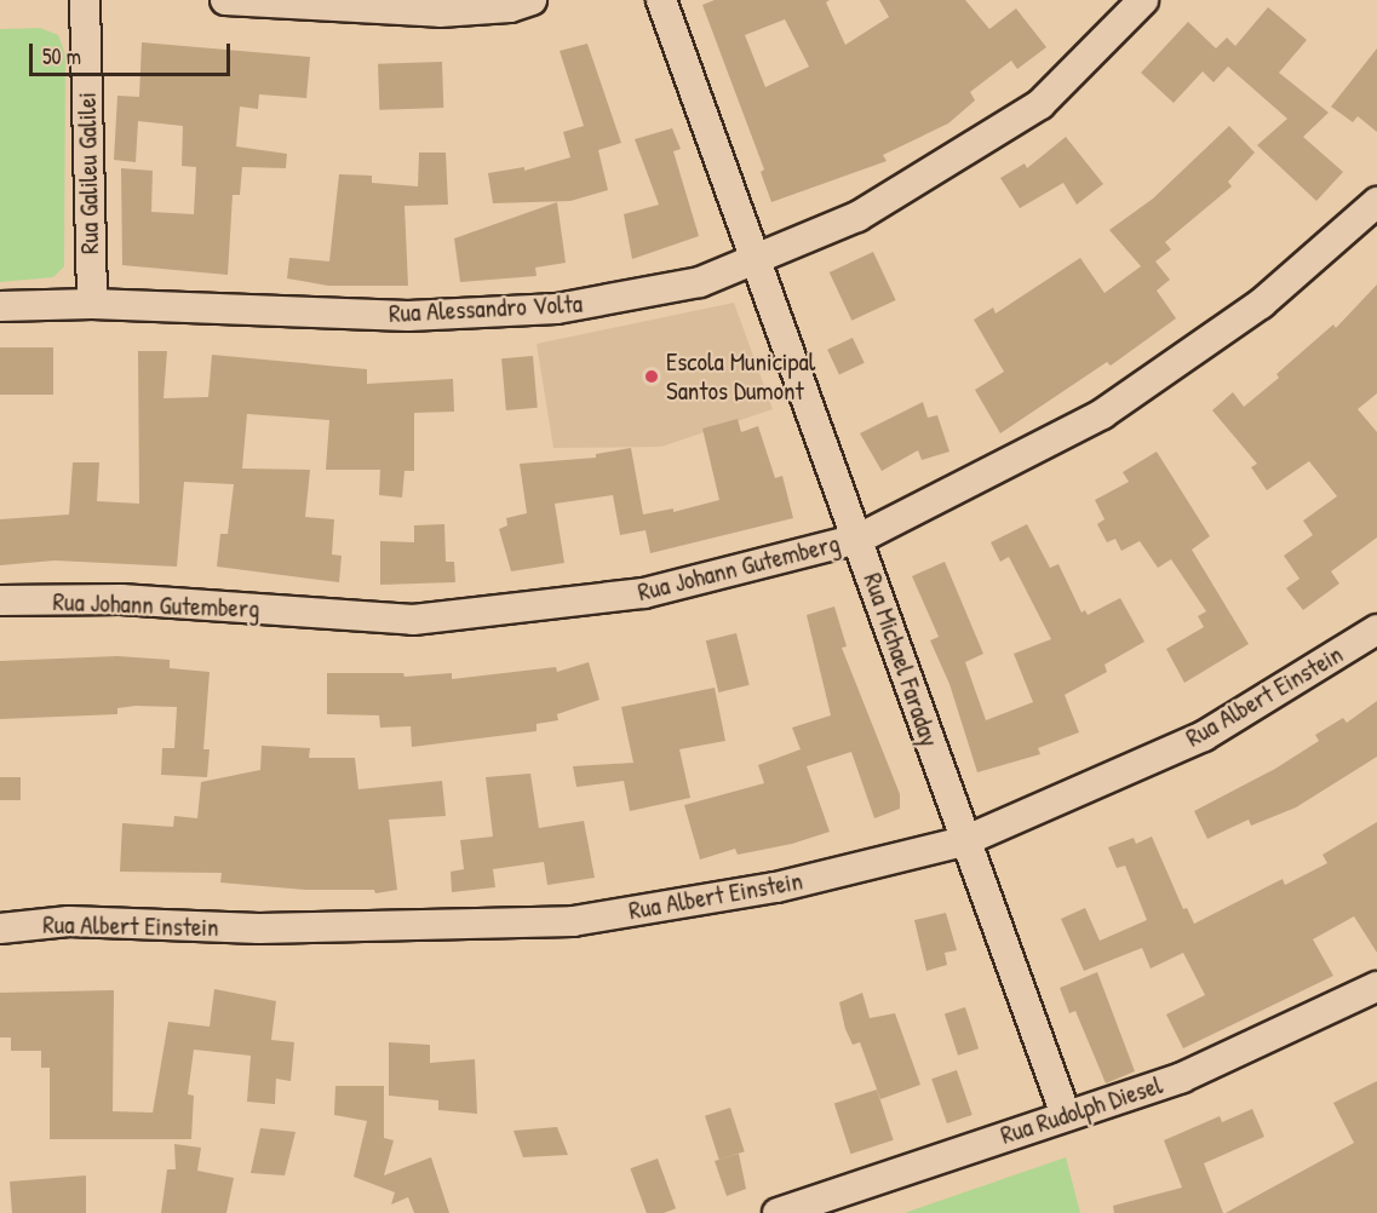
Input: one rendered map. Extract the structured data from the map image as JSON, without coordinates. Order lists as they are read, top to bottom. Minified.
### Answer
{"streets":{"street":["Rua Galileu Galilei","Rua Alessandro Volta","Rua Johann Gutemberg","Rua Michael Faraday","Rua Albert Einstein","Rua Rudolph Diesel"]},"crossings":[["Rua Galileu Galilei","Rua Alessandro Volta"],["Rua Alessandro Volta","Rua Michael Faraday"],["Rua Johann Gutemberg","Rua Michael Faraday"],["Rua Michael Faraday","Rua Albert Einstein"],["Rua Michael Faraday","Rua Rudolph Diesel"]],"places":["Escola Municipal Santos Dumont"],"scale_bar":"50 m"}
